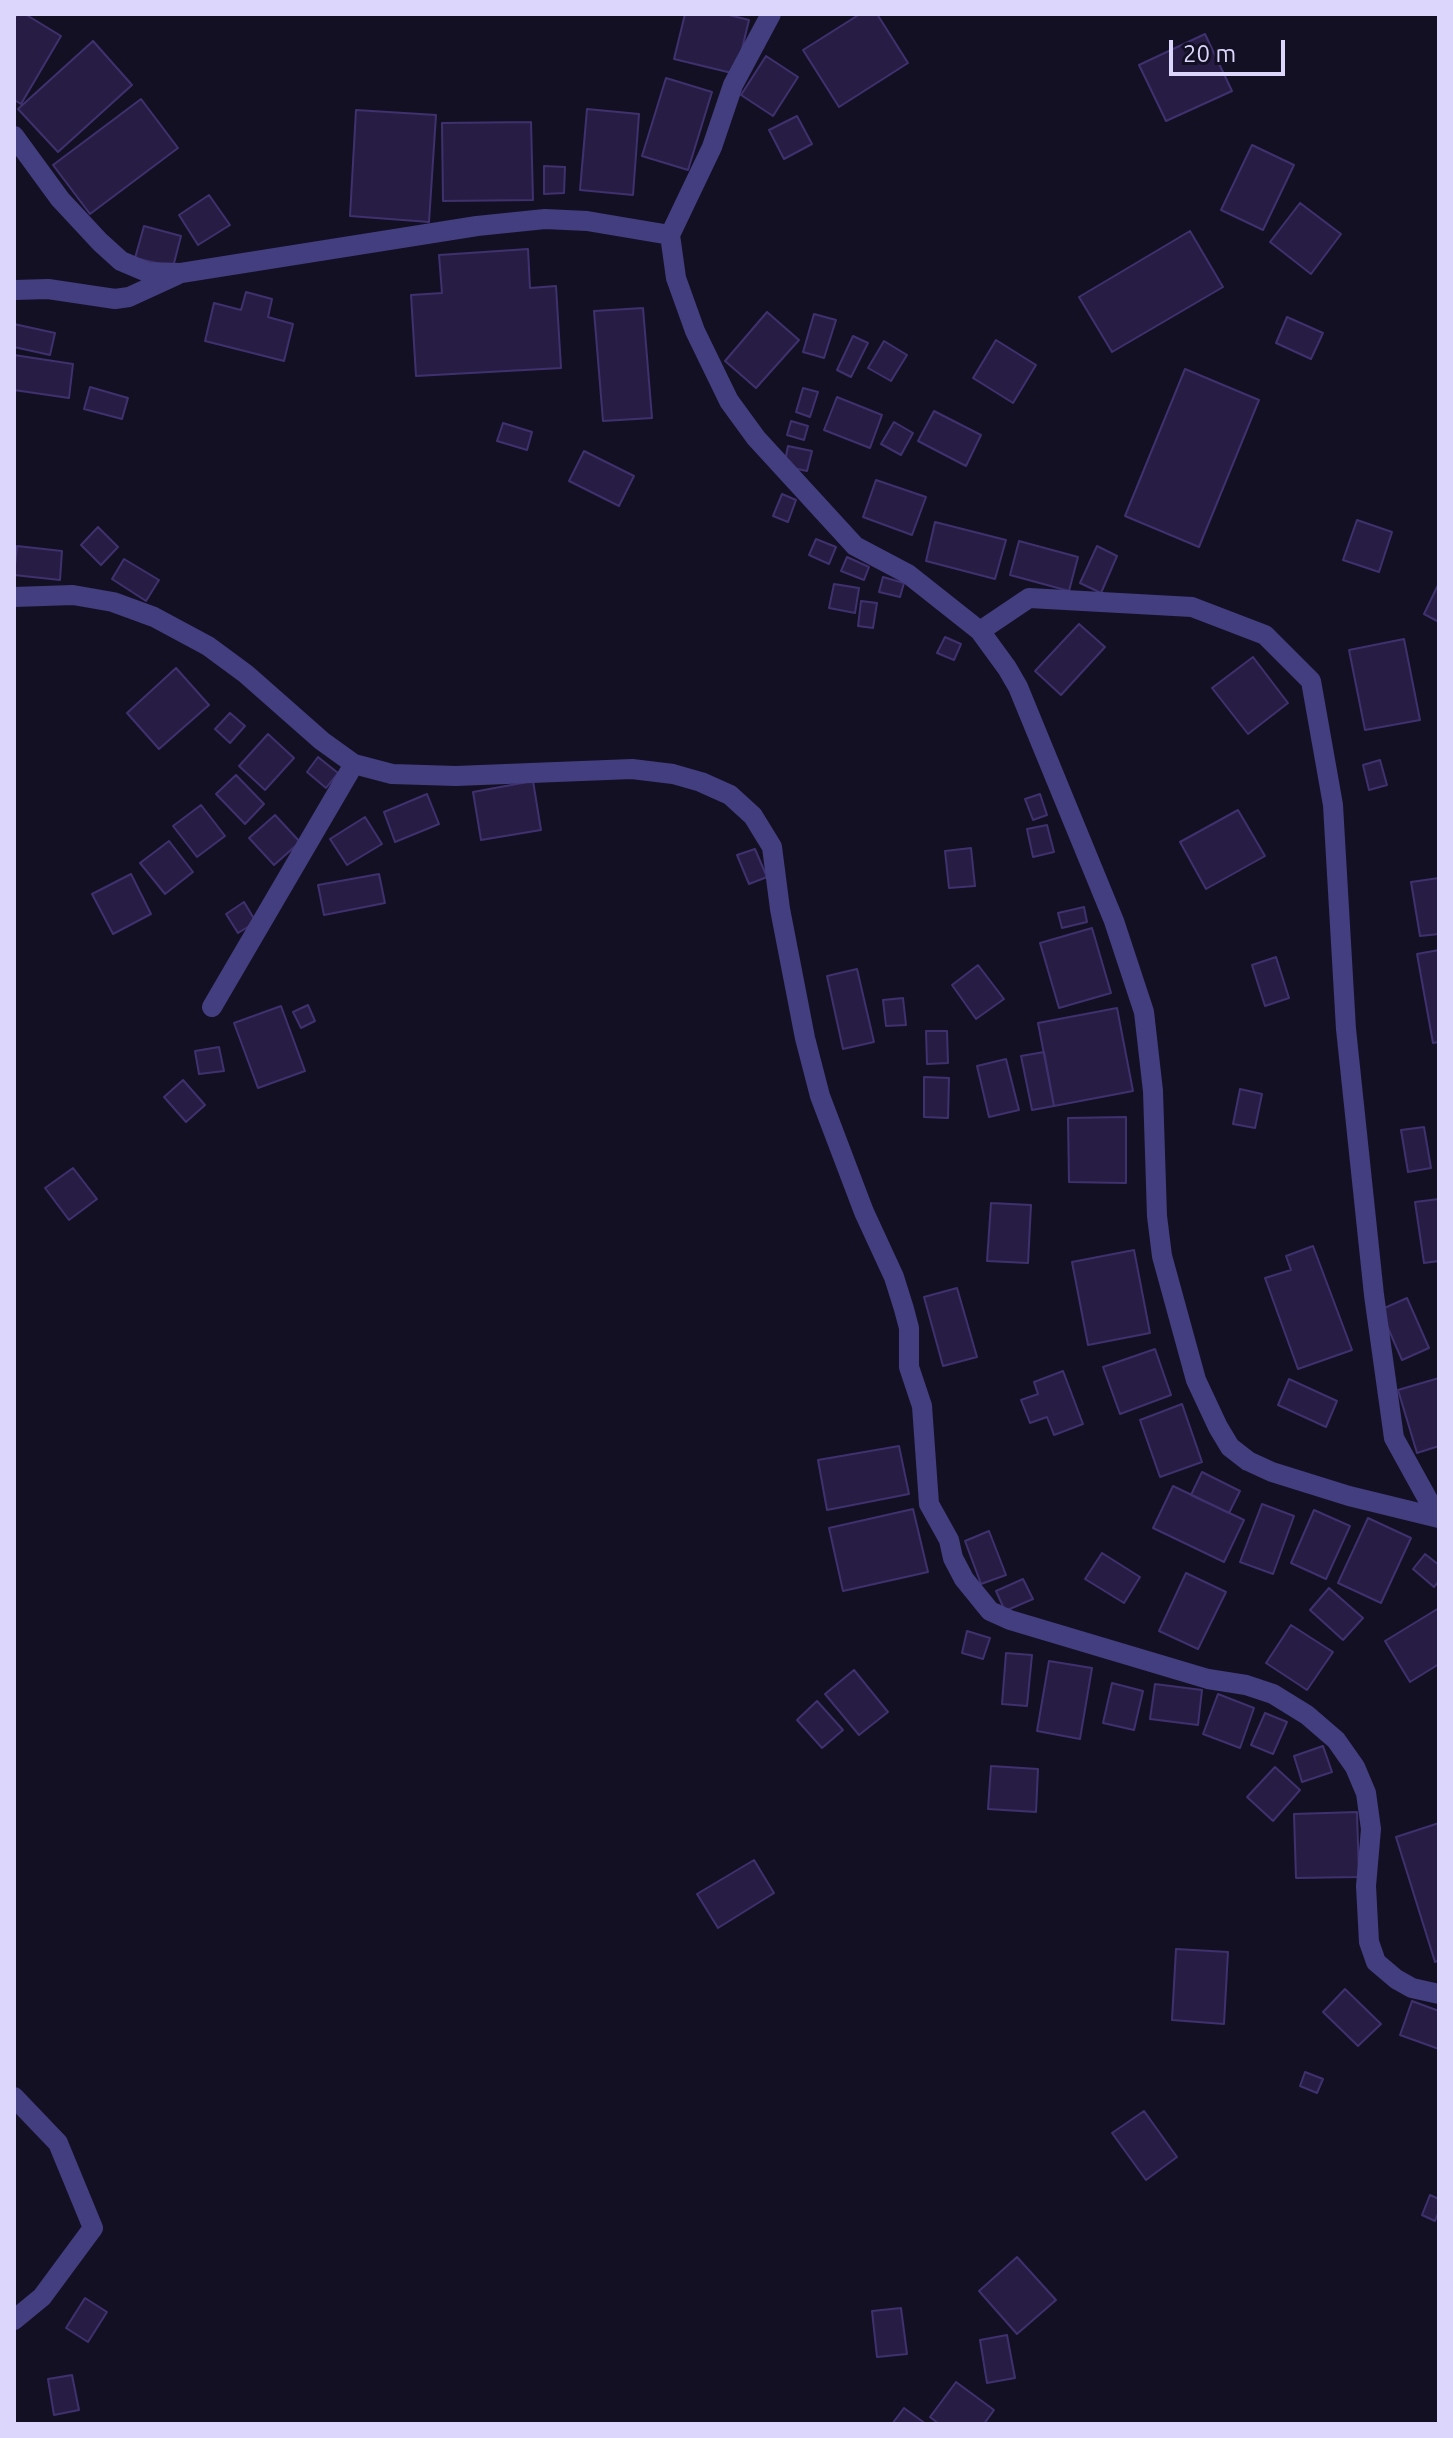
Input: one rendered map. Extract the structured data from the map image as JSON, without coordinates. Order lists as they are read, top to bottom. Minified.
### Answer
{"scale_bar":"20 m"}
